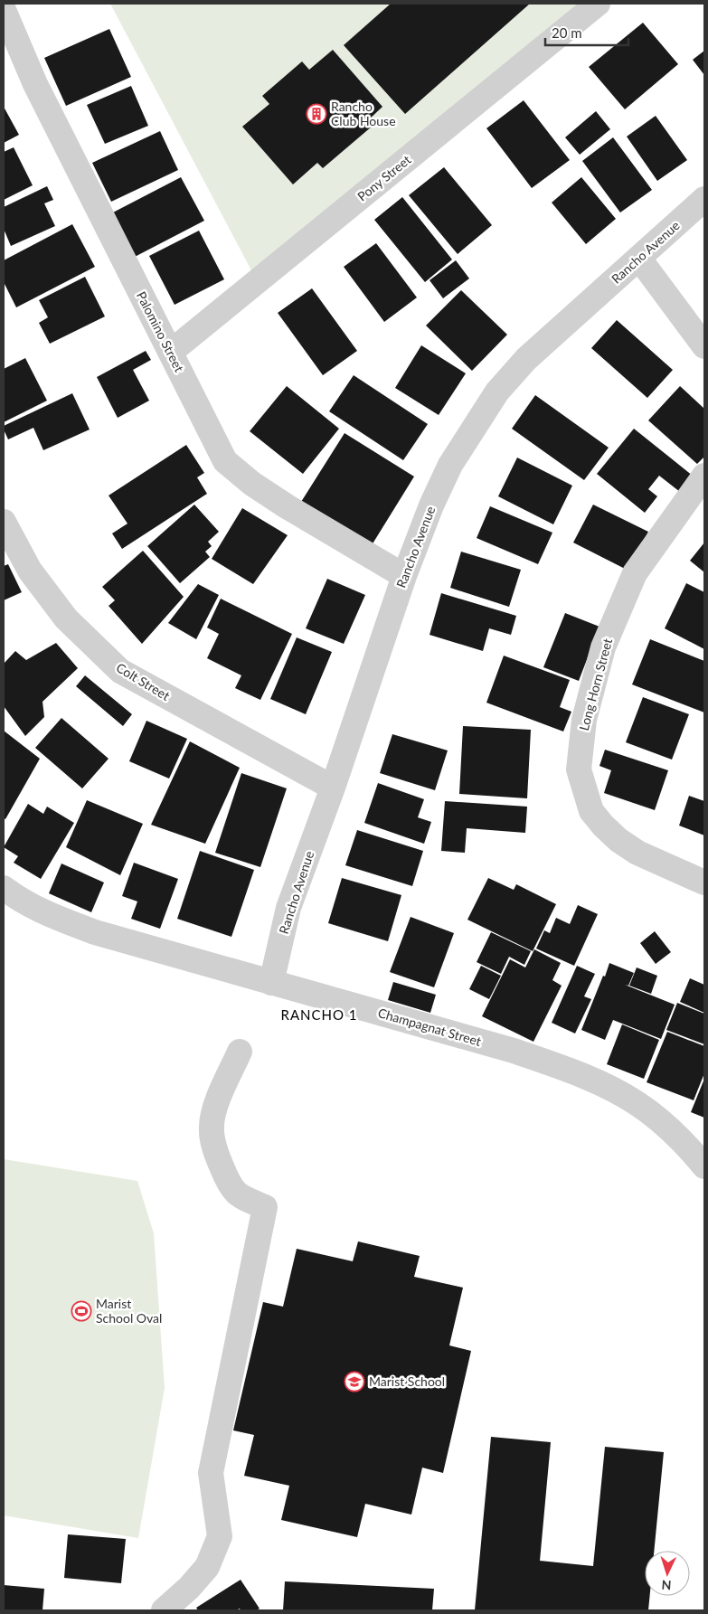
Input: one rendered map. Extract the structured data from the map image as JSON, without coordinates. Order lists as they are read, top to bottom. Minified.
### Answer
{"streets":{"street":["Pony Street","Rancho Avenue","Palomino Street","Colt Street","Long Horn Street","Champagnat Street"]},"crossings":[["Pony Street","Palomino Street"],["Rancho Avenue","Palomino Street"],["Rancho Avenue","Colt Street"],["Rancho Avenue","Champagnat Street"]],"districts":["RANCHO 1"],"places":{"building":["Rancho Club House"],"sports":["Marist School Oval"],"school or university":["Marist School"]},"scale_bar":"20 m","north":"bottom"}
